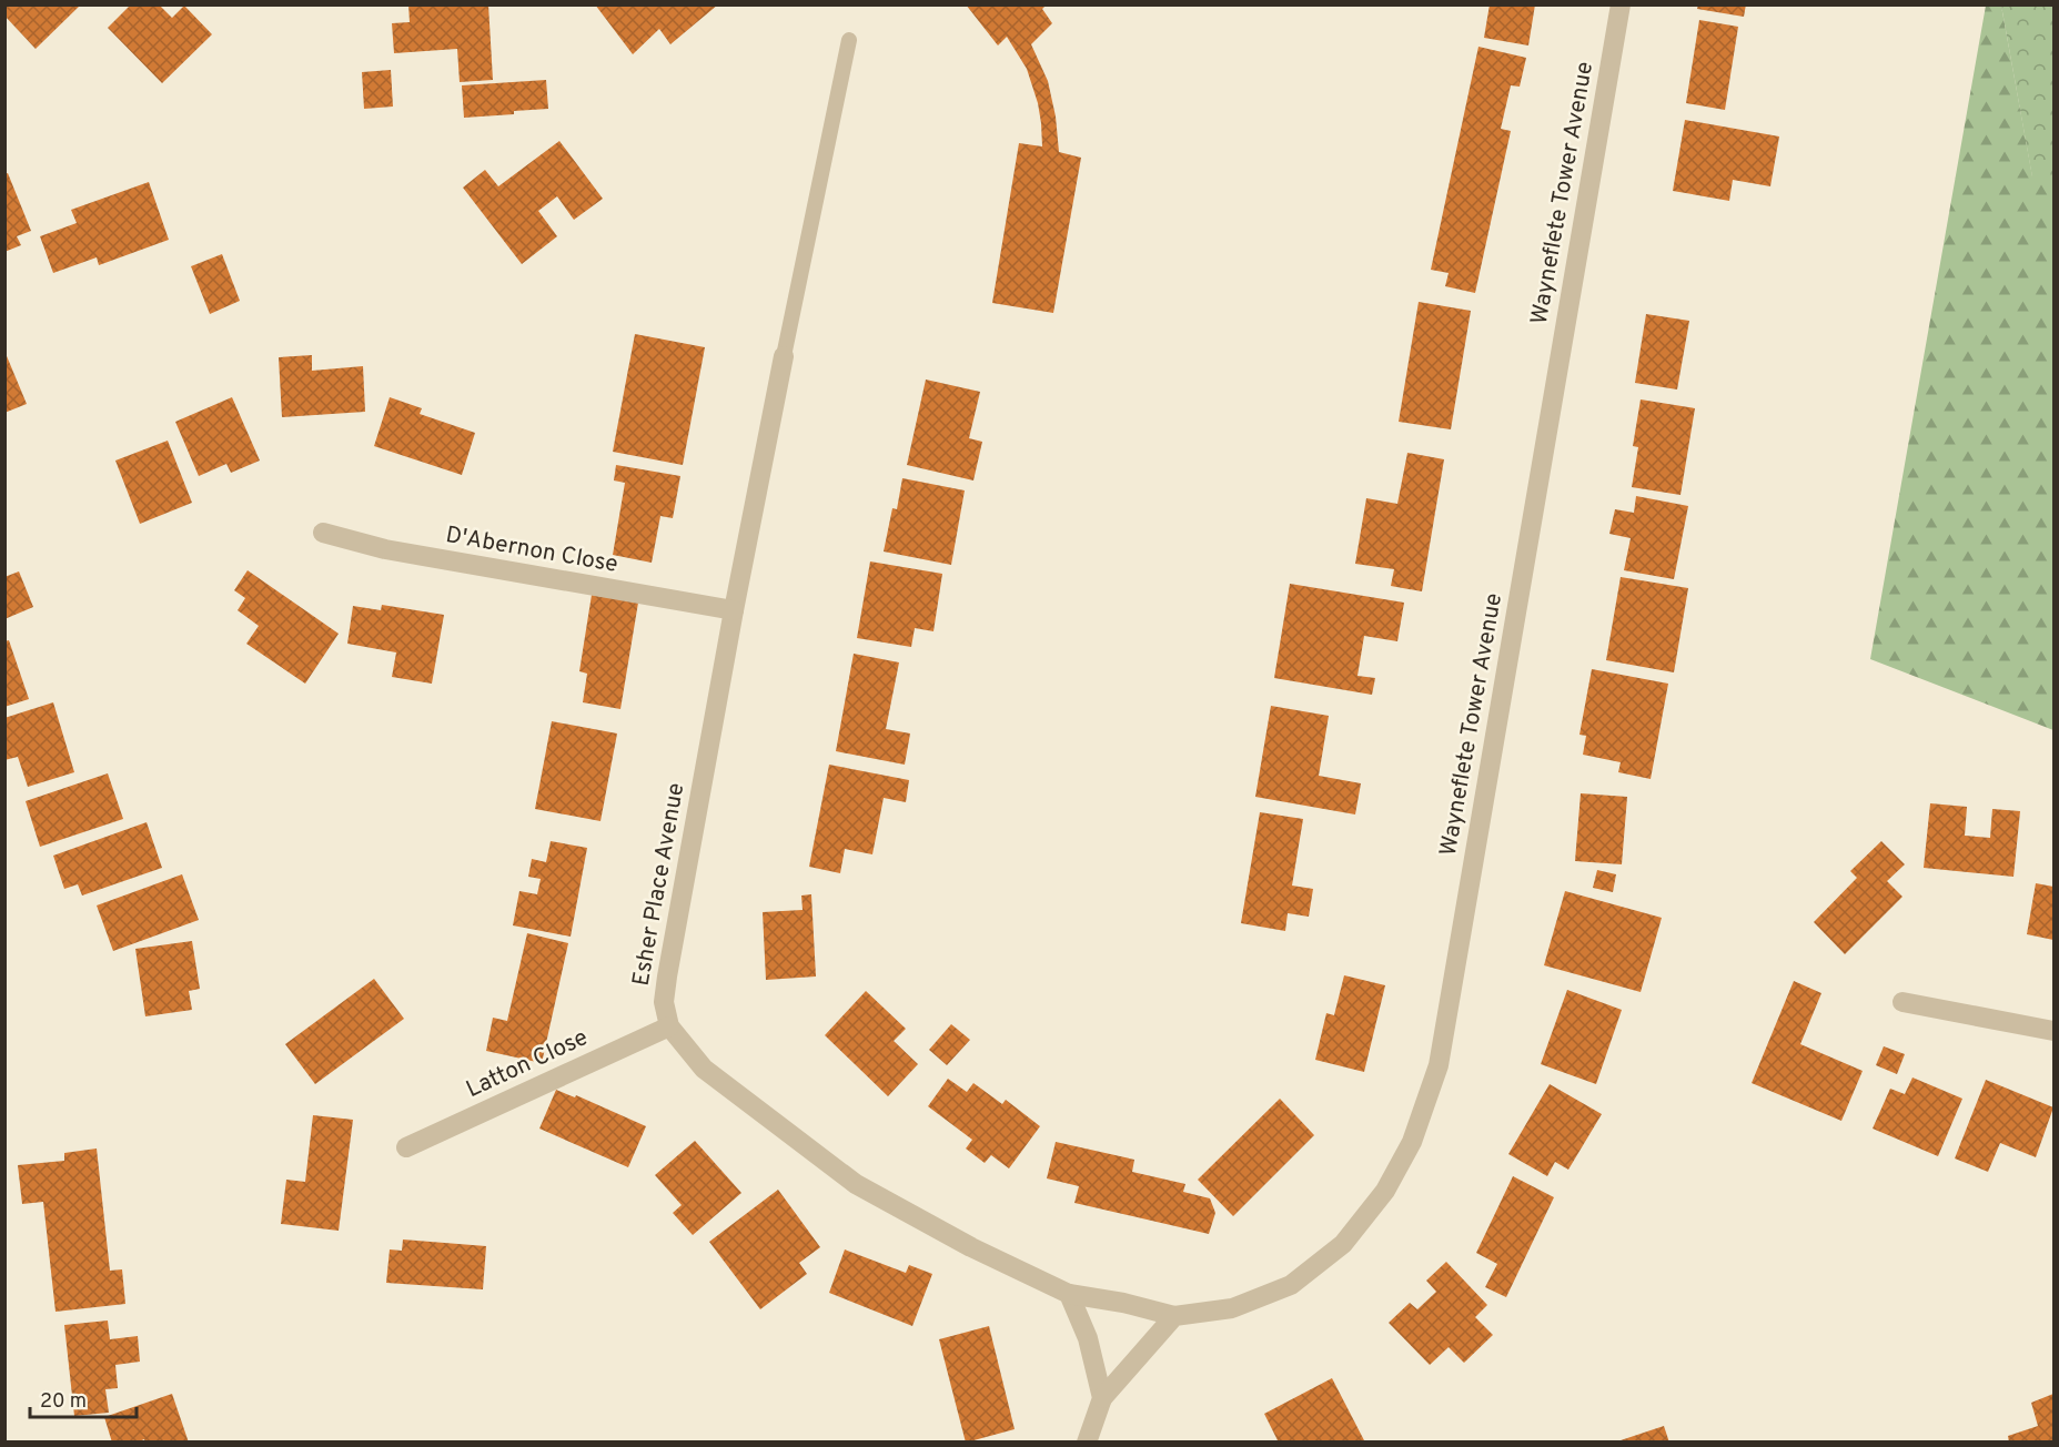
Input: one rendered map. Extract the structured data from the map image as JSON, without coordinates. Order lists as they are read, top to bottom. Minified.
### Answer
{"streets":{"street":["Wayneflete Tower Avenue","D'Abernon Close","Esher Place Avenue","Latton Close"]},"crossings":[["D'Abernon Close","Esher Place Avenue"],["Esher Place Avenue","Latton Close"]],"scale_bar":"20 m"}
